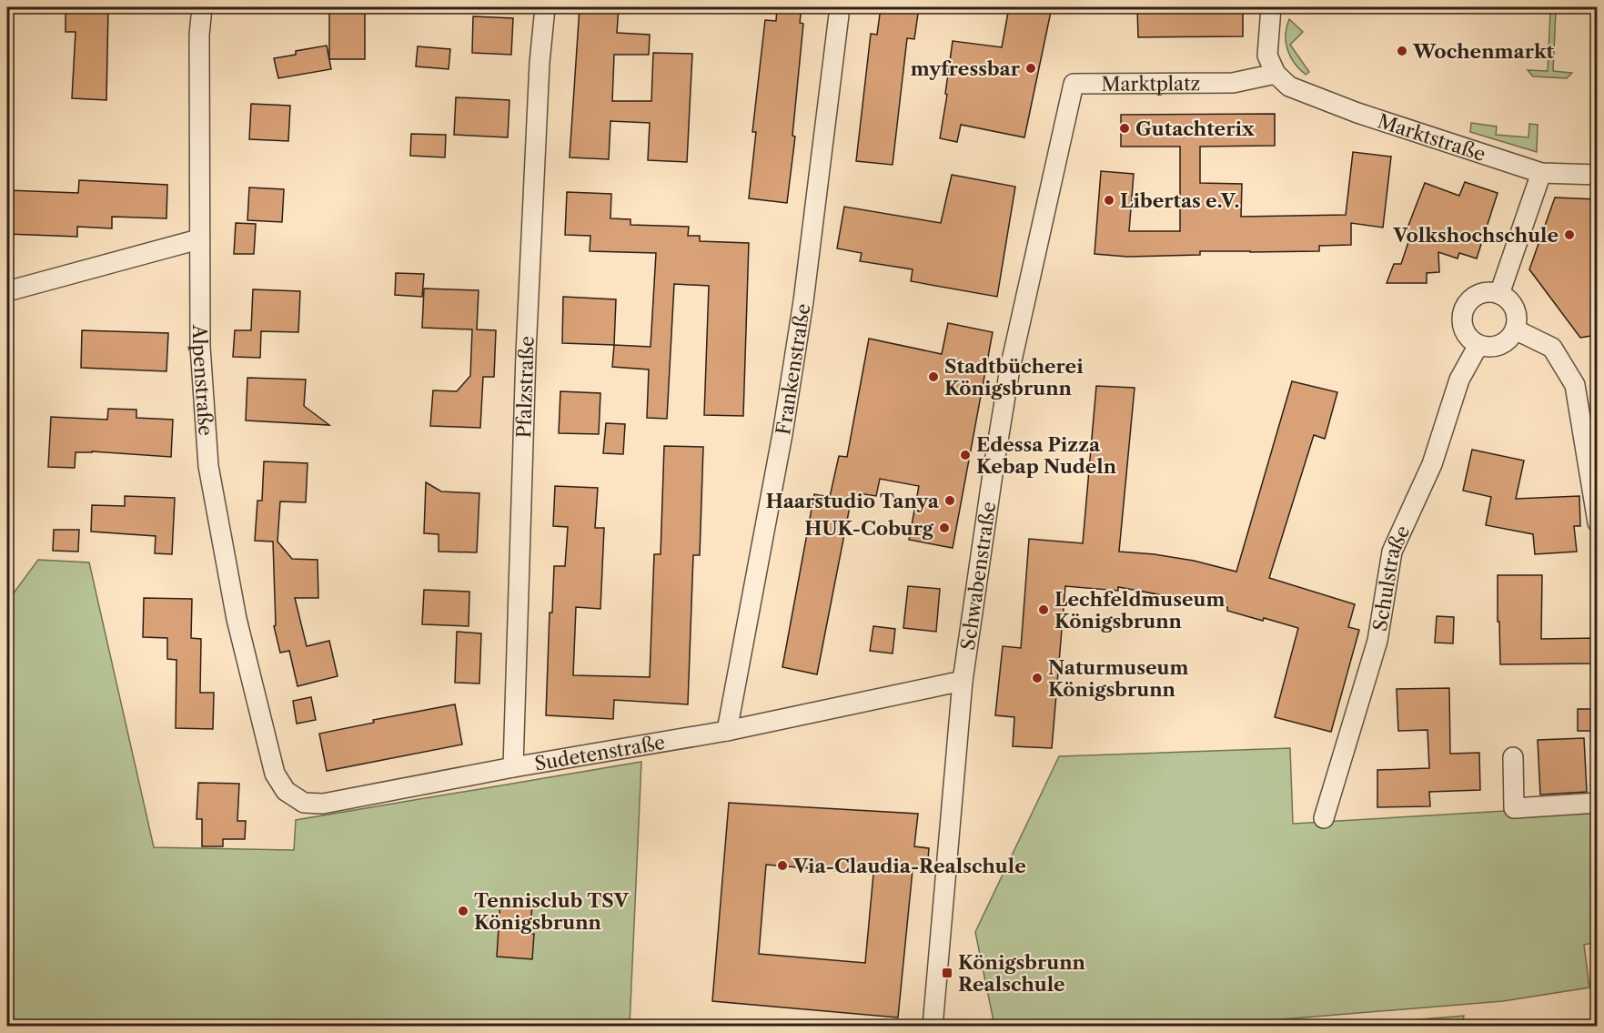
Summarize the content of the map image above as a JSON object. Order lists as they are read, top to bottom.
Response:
{
  "streets": {
    "street": [
      "Marktplatz",
      "Marktstraße",
      "Frankenstraße",
      "Alpenstraße",
      "Pfalzstraße",
      "Schwabenstraße",
      "Schulstraße",
      "Sudetenstraße"
    ]
  },
  "crossings": [
    ["Marktplatz", "Marktstraße"],
    ["Marktplatz", "Schwabenstraße"],
    ["Frankenstraße", "Sudetenstraße"],
    ["Alpenstraße", "Sudetenstraße"],
    ["Pfalzstraße", "Sudetenstraße"],
    ["Schwabenstraße", "Sudetenstraße"]
  ],
  "places": {
    "other": [
      "Wochenmarkt",
      "myfressbar",
      "Gutachterix",
      "Libertas e.V.",
      "Volkshochschule",
      "Stadtbücherei Königsbrunn",
      "Edessa Pizza Kebap Nudeln",
      "Haarstudio Tanya",
      "HUK-Coburg",
      "Lechfeldmuseum Königsbrunn",
      "Naturmuseum Königsbrunn",
      "Via-Claudia-Realschule",
      "Tennisclub TSV Königsbrunn"
    ],
    "transit": ["Königsbrunn Realschule"]
  }
}
